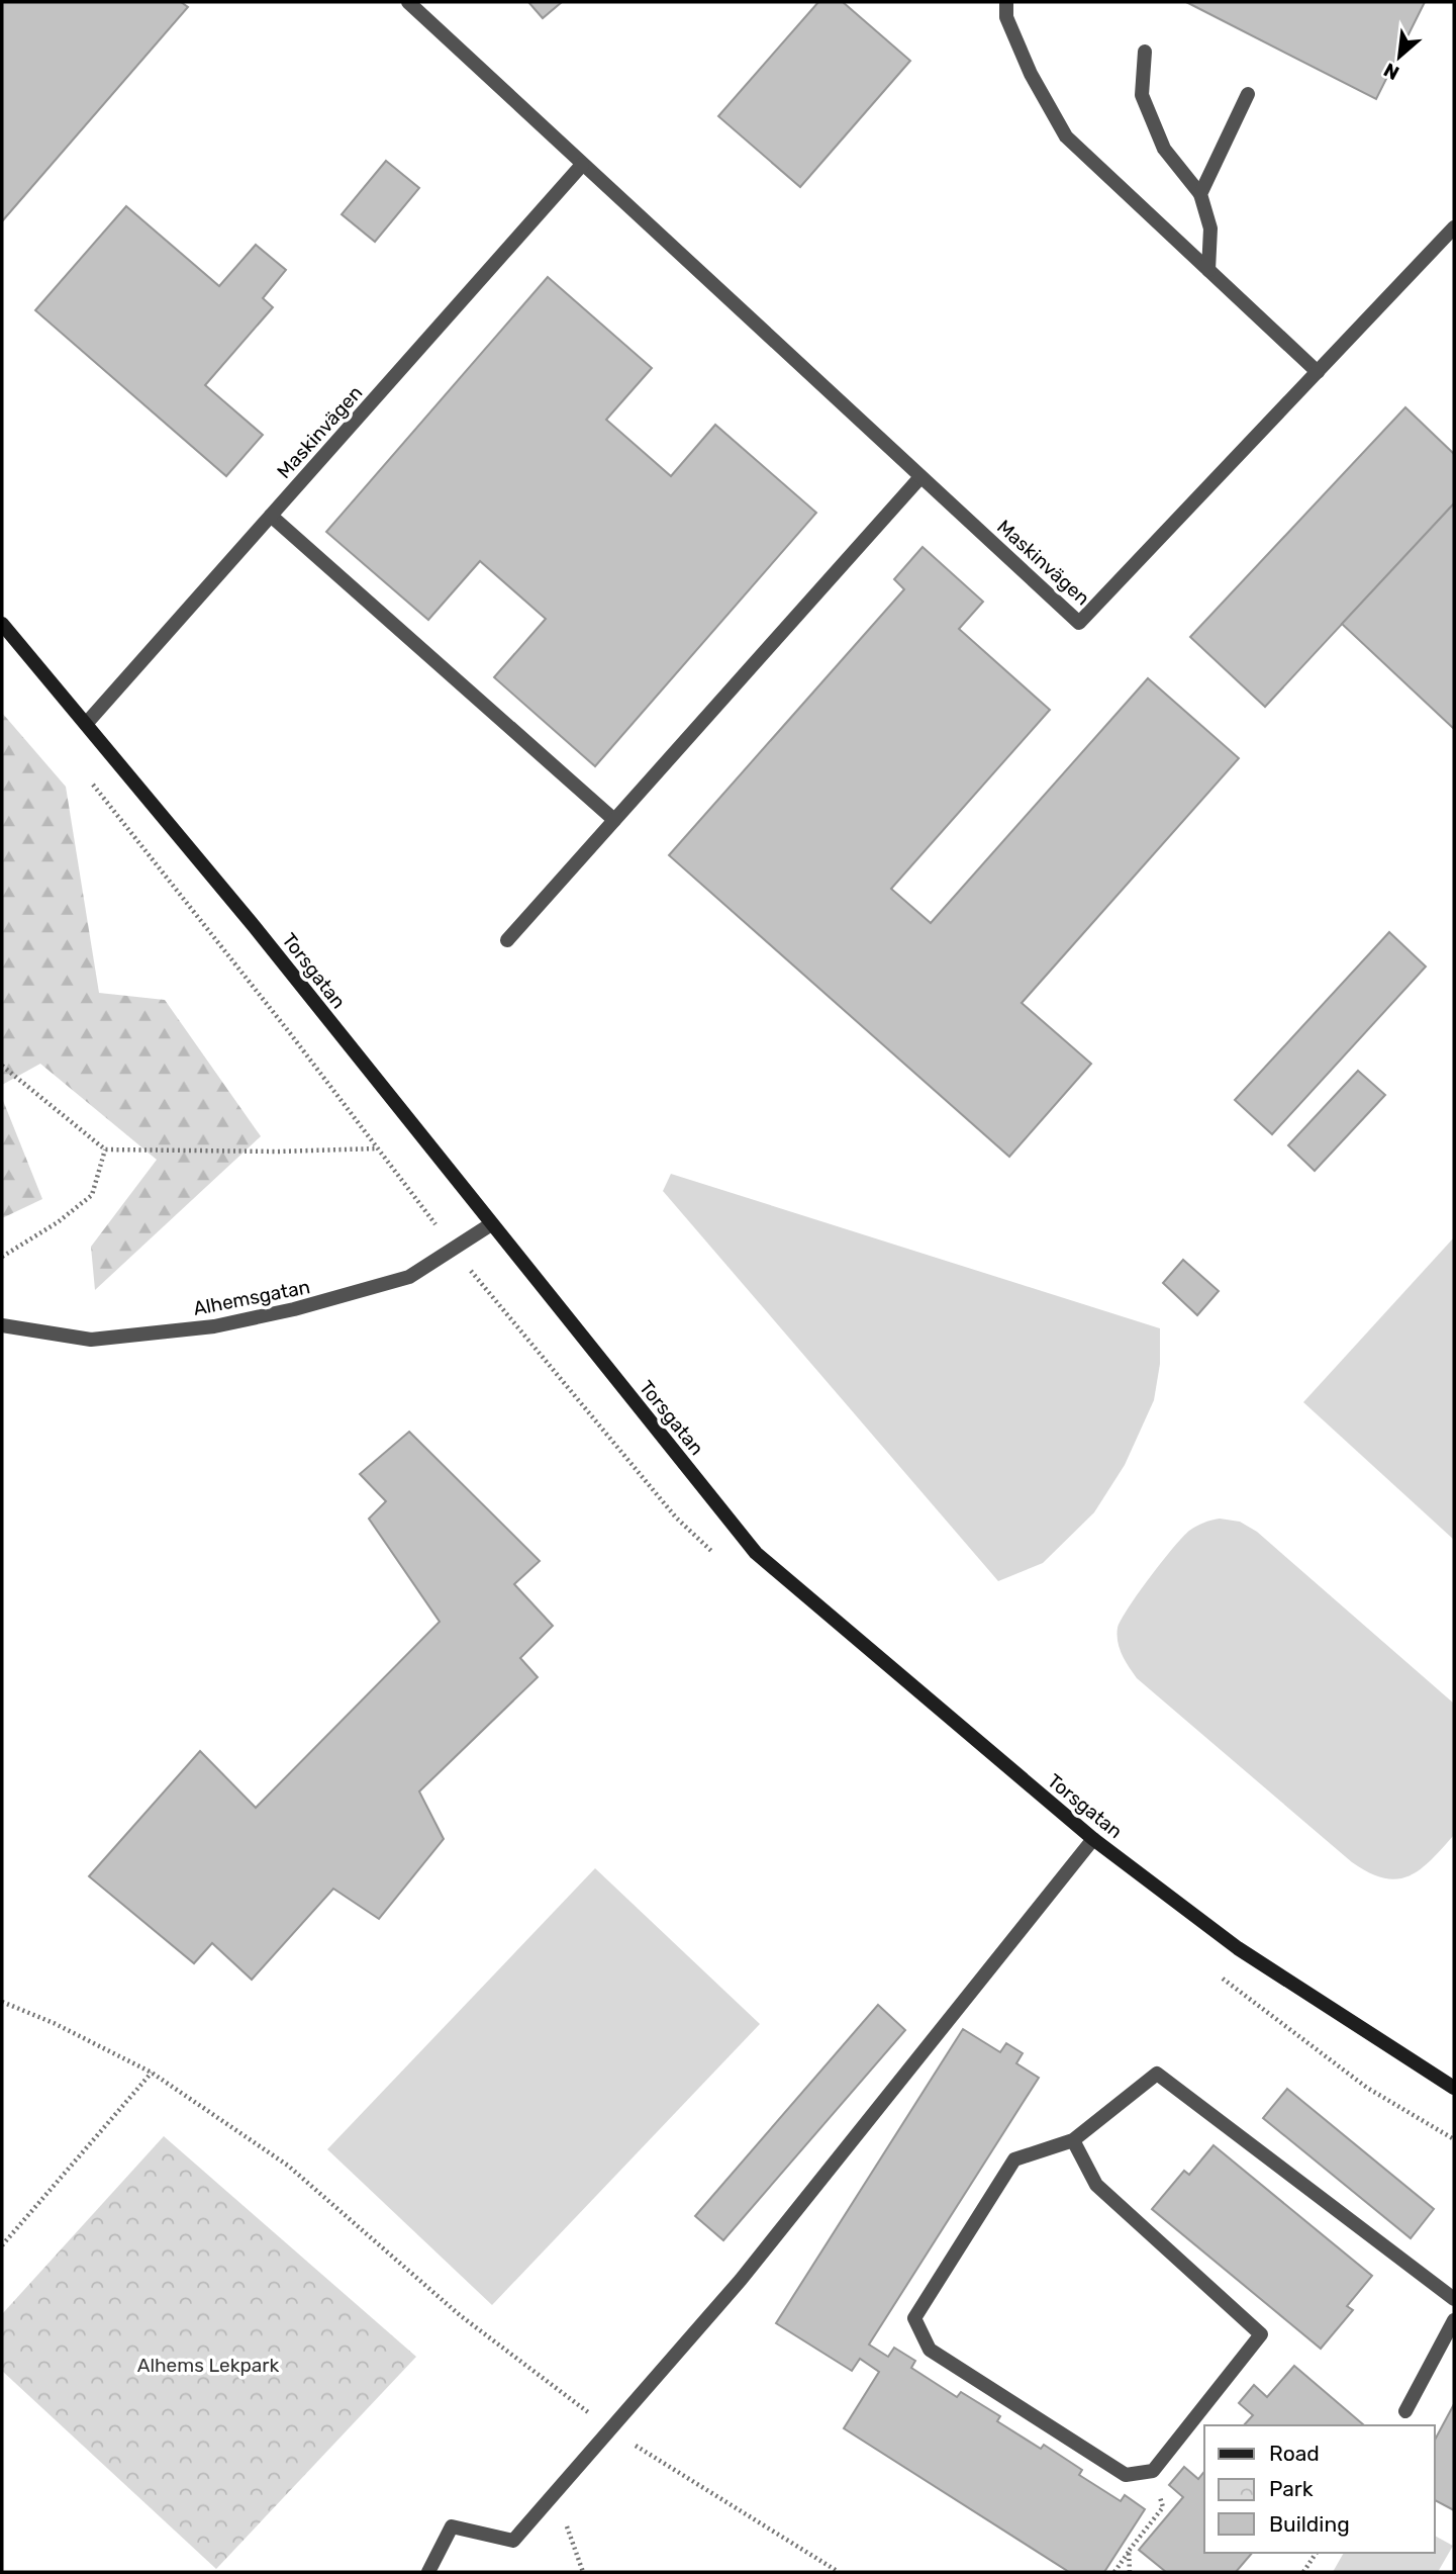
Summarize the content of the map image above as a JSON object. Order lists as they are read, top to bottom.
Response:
{
  "streets": {
    "main road": ["Torsgatan"],
    "street": ["Maskinvägen", "Alhemsgatan"]
  },
  "crossings": [
    ["Maskinvägen", "Torsgatan"],
    ["Torsgatan", "Alhemsgatan"]
  ],
  "parks": ["Alhems Lekpark"],
  "legend": ["Road", "Park", "Building"],
  "north": "bottom left"
}
